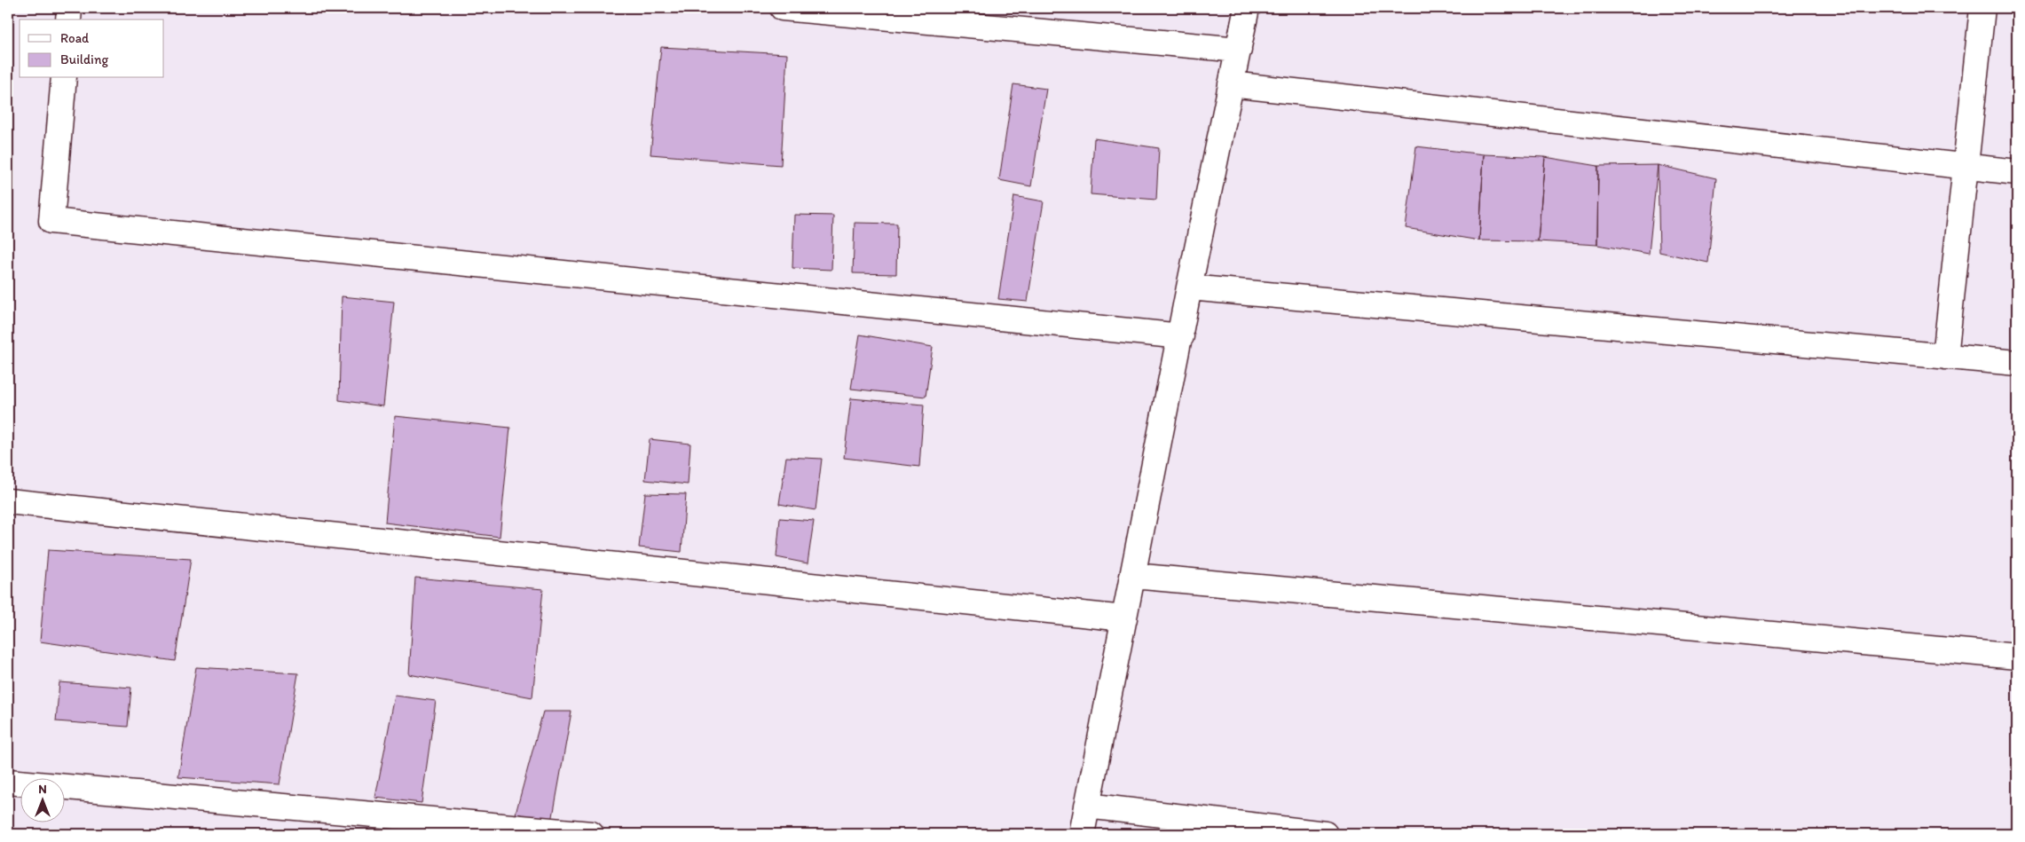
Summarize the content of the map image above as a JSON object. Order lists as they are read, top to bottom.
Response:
{
  "legend": ["Road", "Building"],
  "north": "top"
}
